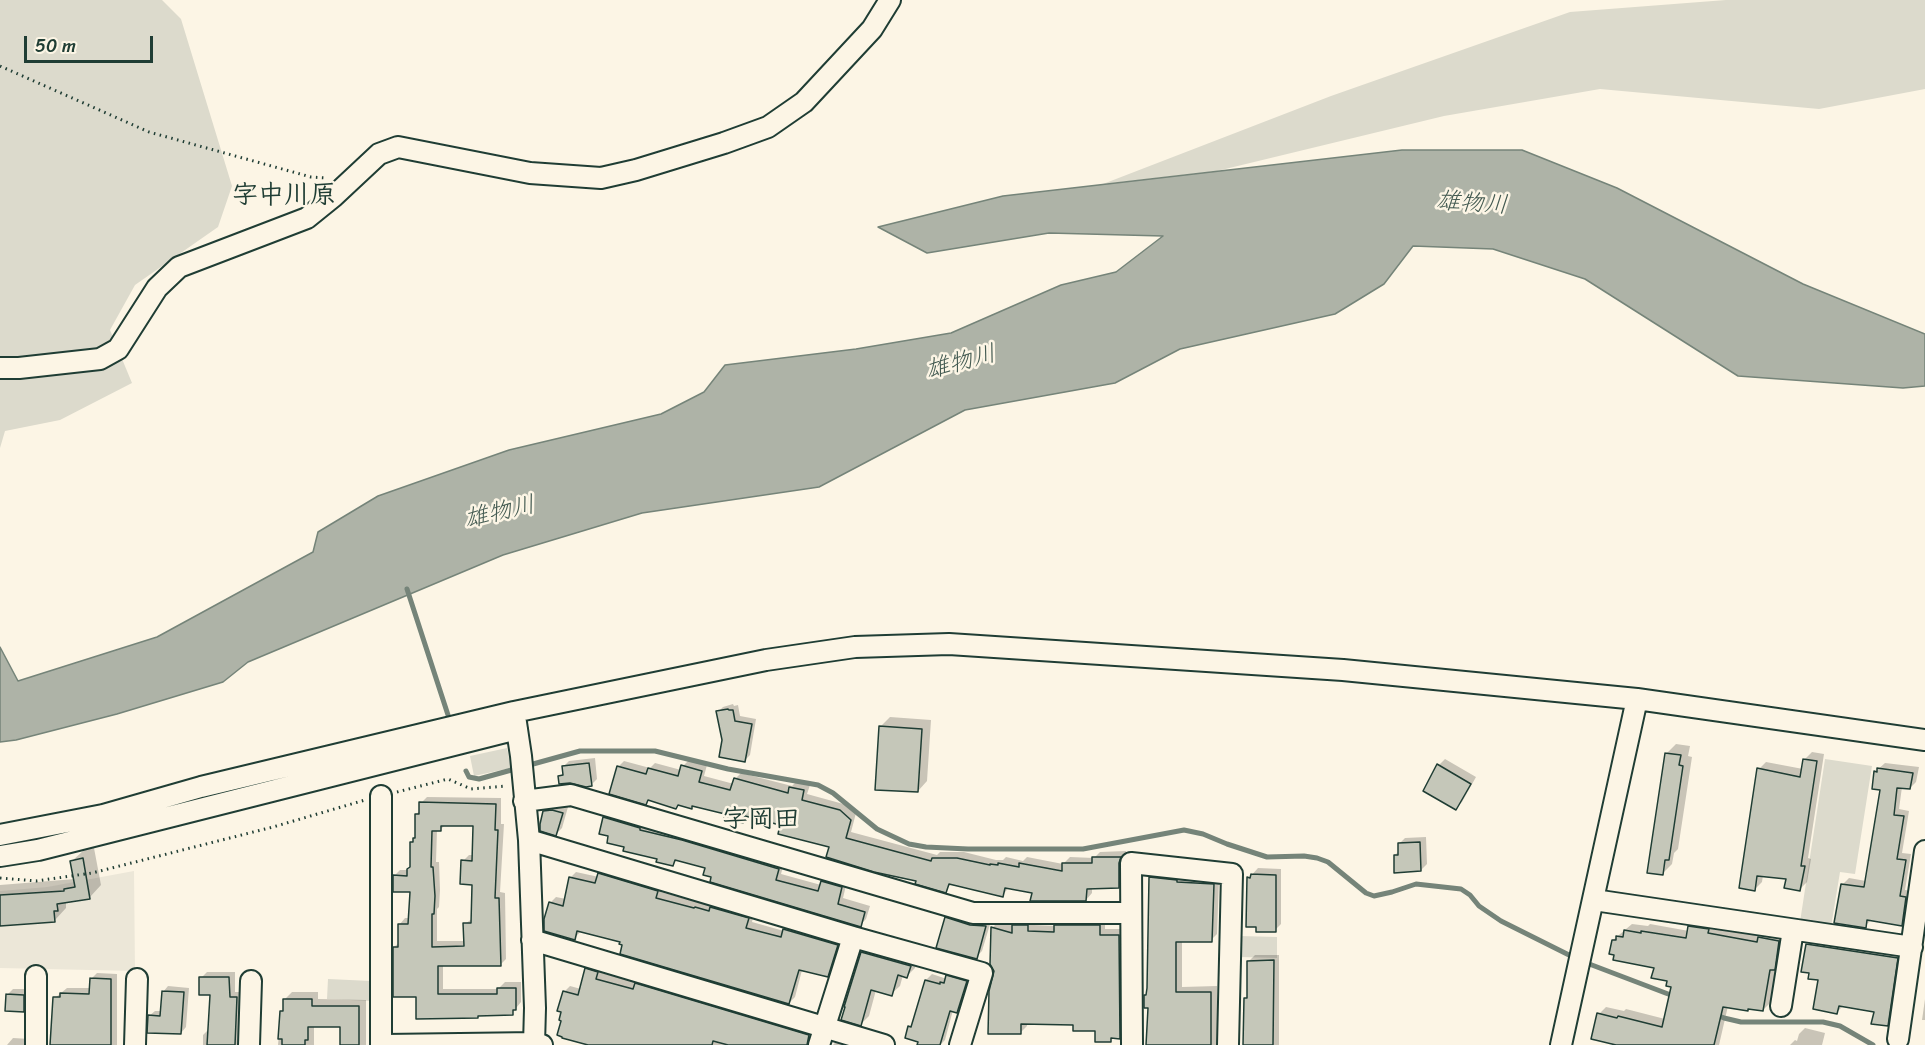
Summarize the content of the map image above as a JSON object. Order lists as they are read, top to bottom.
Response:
{
  "districts": ["字中川原", "字岡田"],
  "water": ["雄物川"],
  "scale_bar": "50 m"
}
